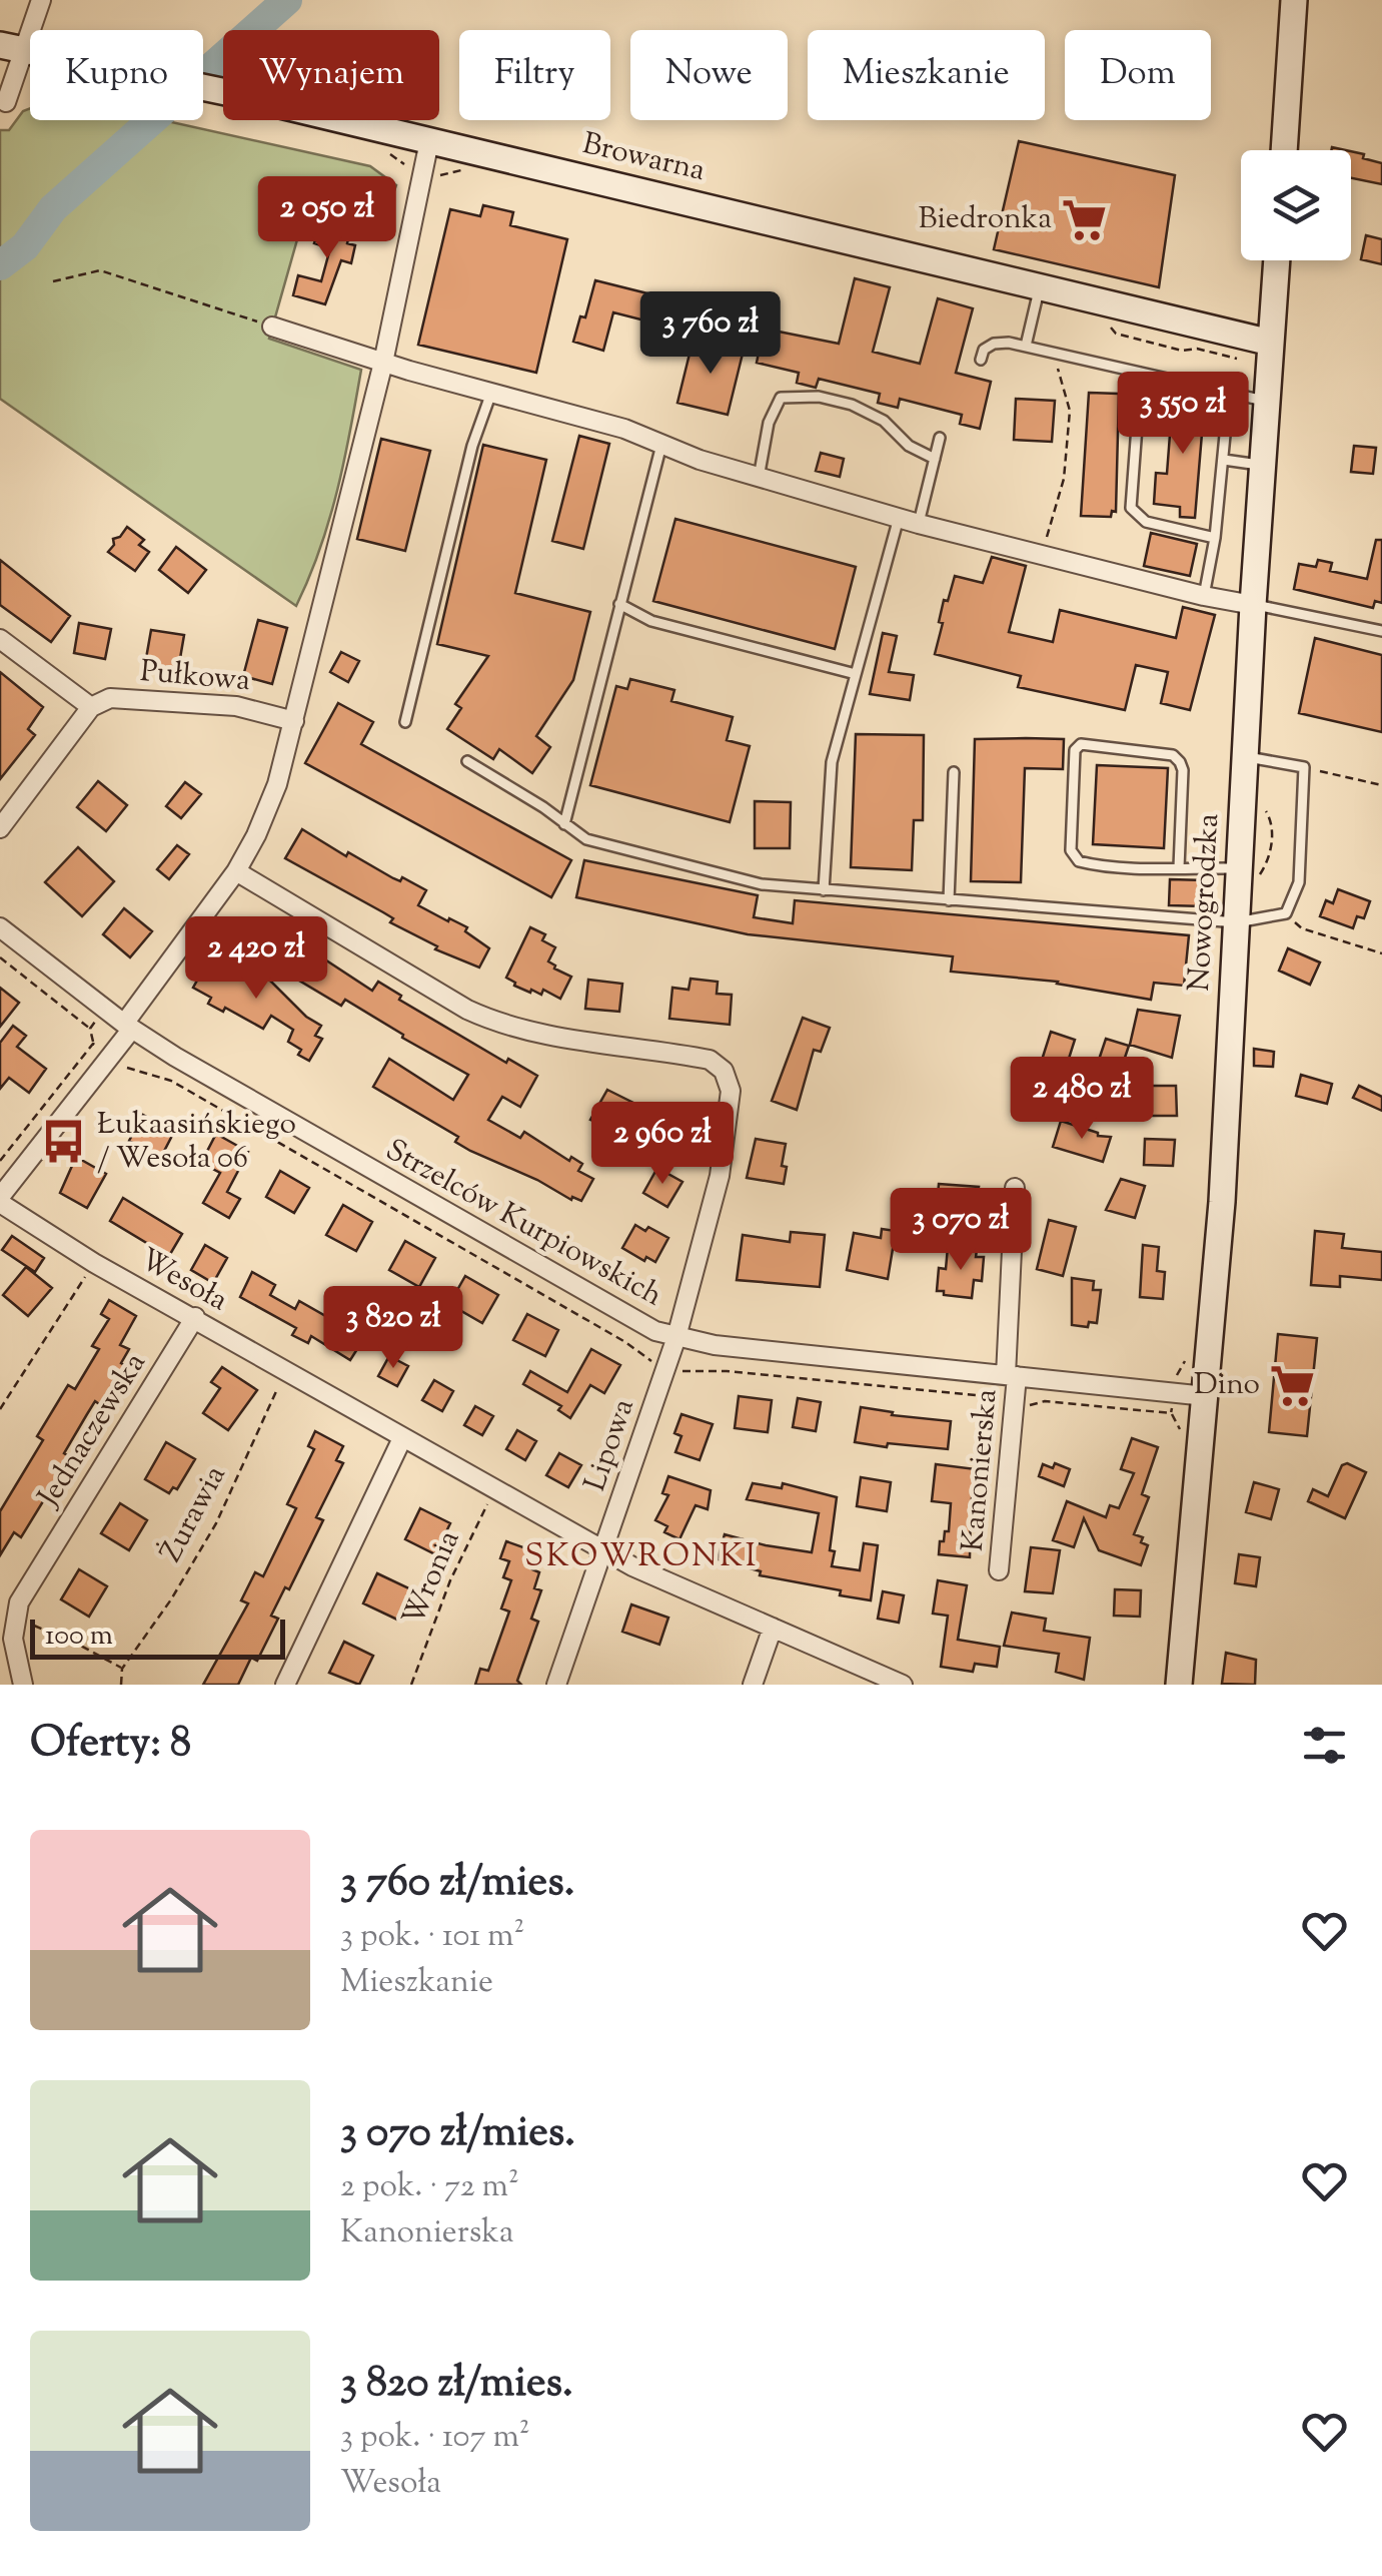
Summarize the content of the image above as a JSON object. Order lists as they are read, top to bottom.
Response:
{
  "streets": {
    "main road": ["Browarna", "Nowogrodzka"],
    "street": [
      "Pułkowa",
      "Strzelców Kurpiowskich",
      "Wesoła",
      "Jednaczewska",
      "Lipowa",
      "Kanonierska"
    ],
    "path": ["Żurawia", "Wronia"]
  },
  "crossings": [
    ["Browarna", "Nowogrodzka"],
    ["Nowogrodzka", "Strzelców Kurpiowskich"],
    ["Strzelców Kurpiowskich", "Lipowa"],
    ["Strzelców Kurpiowskich", "Kanonierska"],
    ["Wesoła", "Jednaczewska"],
    ["Wesoła", "Lipowa"],
    ["Wesoła", "Żurawia"],
    ["Wesoła", "Wronia"]
  ],
  "districts": ["SKOWRONKI"],
  "places": {
    "supermarket": ["Biedronka", "Dino"],
    "bus stop": ["Łukaasińskiego / Wesoła 06"]
  },
  "scale_bar": "100 m",
  "page": {
    "chip": [
      "Kupno",
      "Wynajem",
      "Filtry",
      "Nowe",
      "Mieszkanie",
      "Dom"
    ],
    "price": [
      "2 050 zł",
      "3 760 zł",
      "3 550 zł",
      "2 420 zł",
      "2 480 zł",
      "2 960 zł",
      "3 070 zł",
      "3 820 zł"
    ],
    "scale": "100 m",
    "heading": "Oferty: 8",
    "list": [
      {
        "name": "3 760 zł/mies.",
        "note": "3 pok. · 101 m² · Mieszkanie"
      },
      {
        "name": "3 070 zł/mies.",
        "note": "2 pok. · 72 m² · Kanonierska"
      },
      {
        "name": "3 820 zł/mies.",
        "note": "3 pok. · 107 m² · Wesoła"
      }
    ]
  }
}
